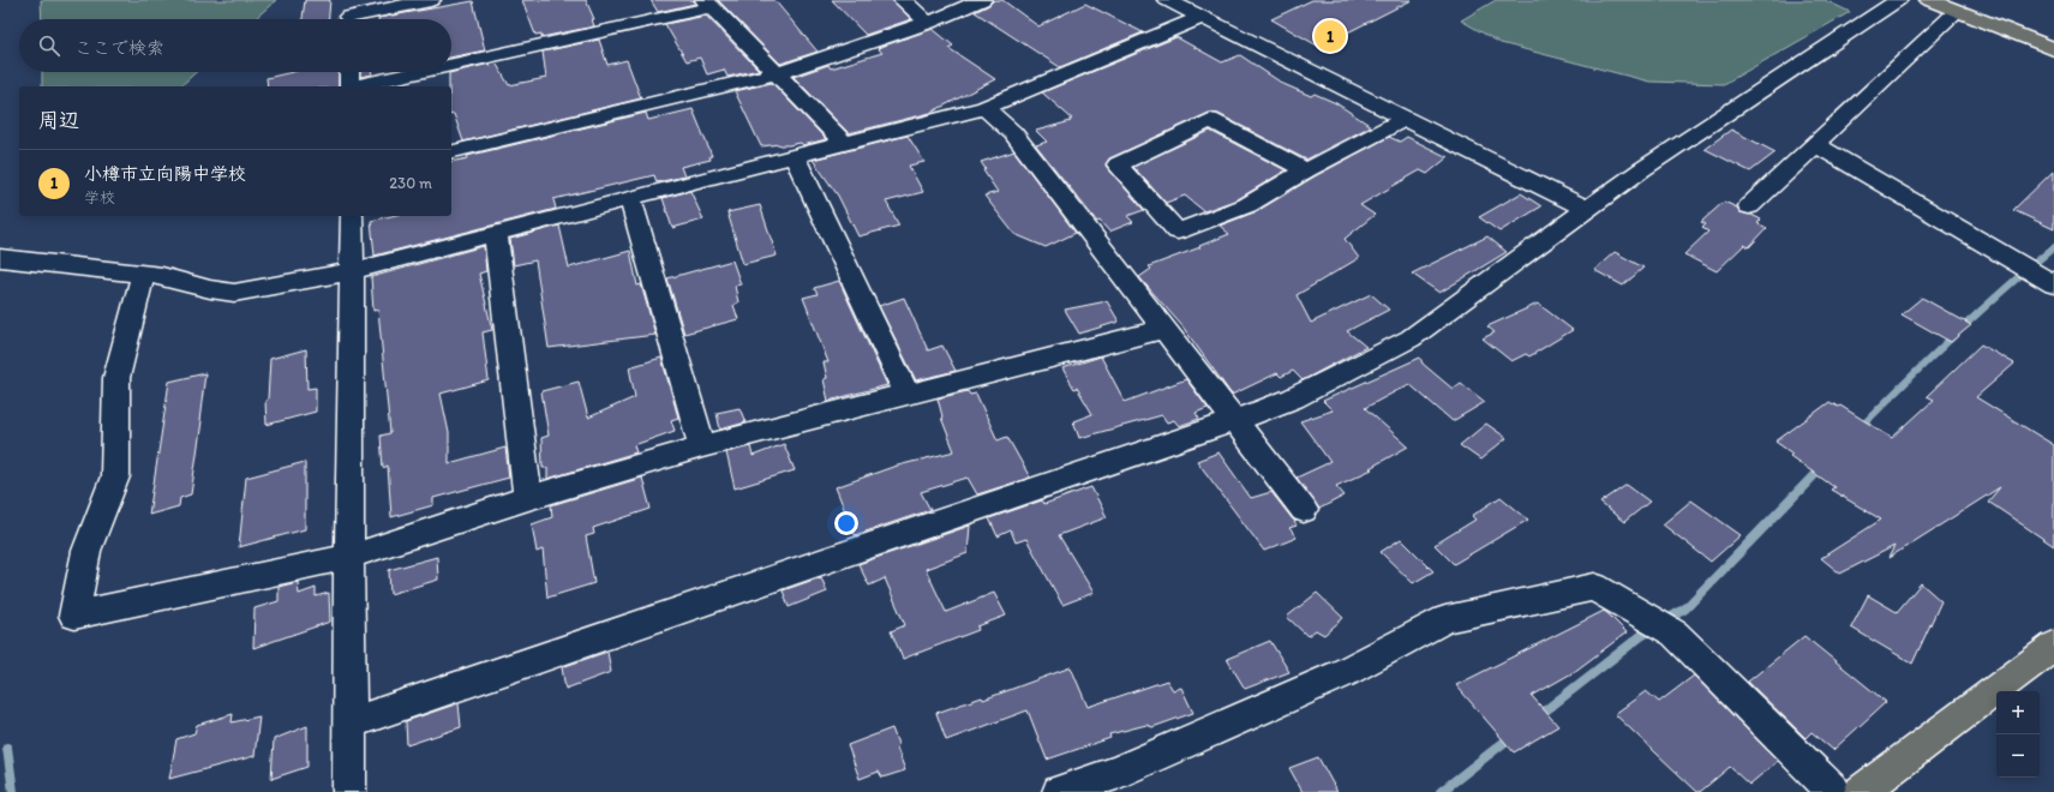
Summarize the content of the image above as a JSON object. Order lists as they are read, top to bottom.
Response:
{
  "page": {
    "pins": "1",
    "search": "ここで検索",
    "heading": "周辺",
    "list": [
      {
        "mark": "1",
        "name": "小樽市立向陽中学校",
        "note": "学校",
        "value": "230 m"
      }
    ],
    "map_buttons": ["+", "−"]
  }
}
